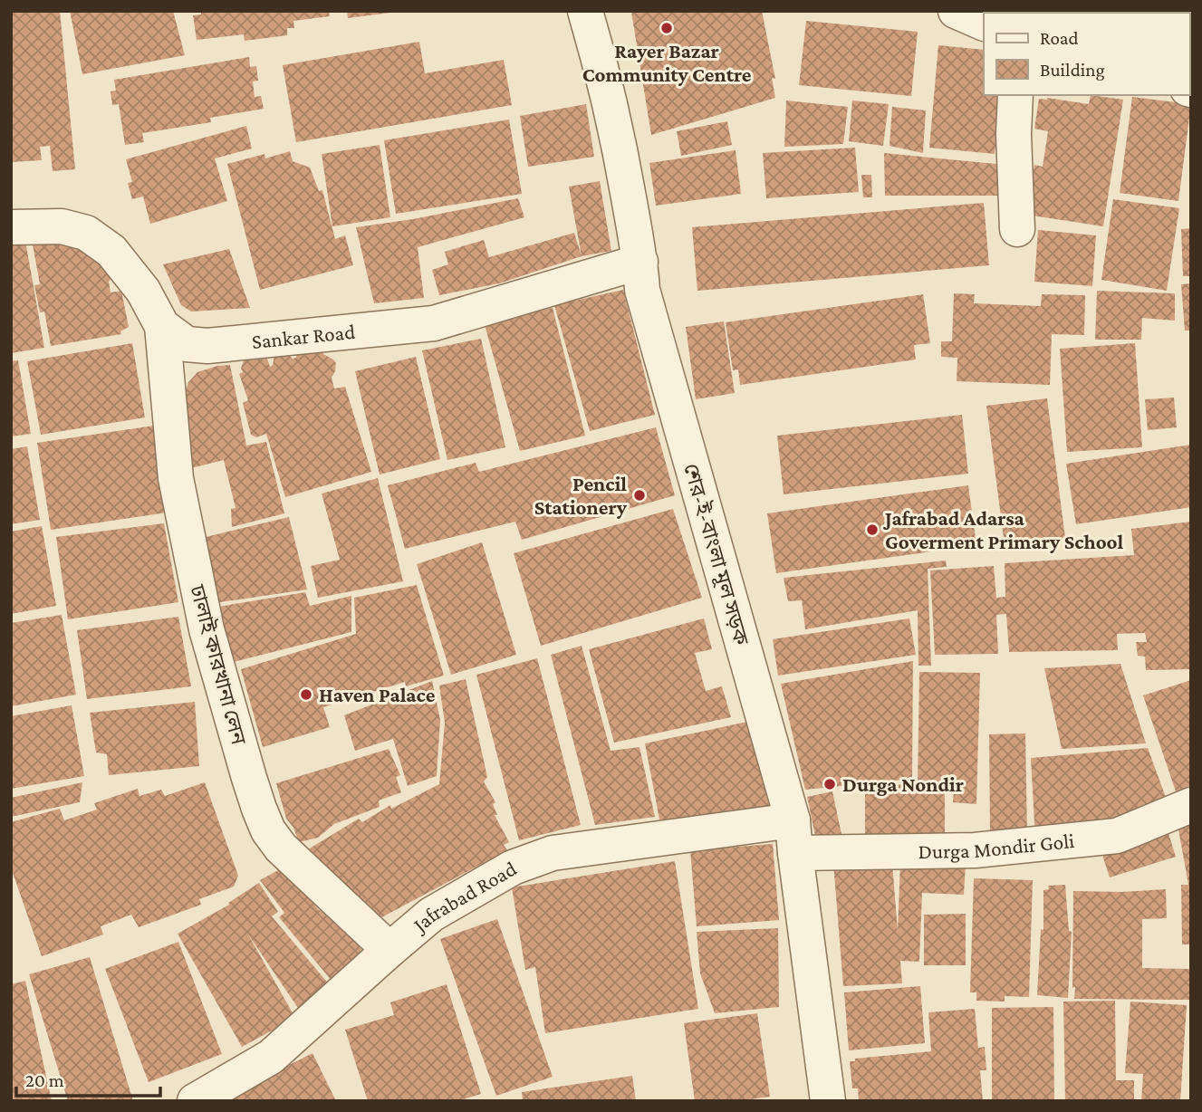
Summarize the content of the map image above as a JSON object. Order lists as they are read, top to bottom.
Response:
{
  "streets": {
    "street": [
      "Sankar Road",
      "শের-ই-বাংলা মূল সড়ক",
      "ঢালাই কারখানা লেন",
      "Durga Mondir Goli",
      "Jafrabad Road"
    ]
  },
  "crossings": [
    ["Sankar Road", "শের-ই-বাংলা মূল সড়ক"],
    ["Sankar Road", "ঢালাই কারখানা লেন"],
    ["শের-ই-বাংলা মূল সড়ক", "Durga Mondir Goli"],
    ["শের-ই-বাংলা মূল সড়ক", "Jafrabad Road"],
    ["ঢালাই কারখানা লেন", "Jafrabad Road"],
    ["Durga Mondir Goli", "Jafrabad Road"]
  ],
  "places": [
    "Rayer Bazar Community Centre",
    "Pencil Stationery",
    "Jafrabad Adarsa Goverment Primary School",
    "Haven Palace",
    "Durga Nondir"
  ],
  "legend": ["Road", "Building"],
  "scale_bar": "20 m"
}
